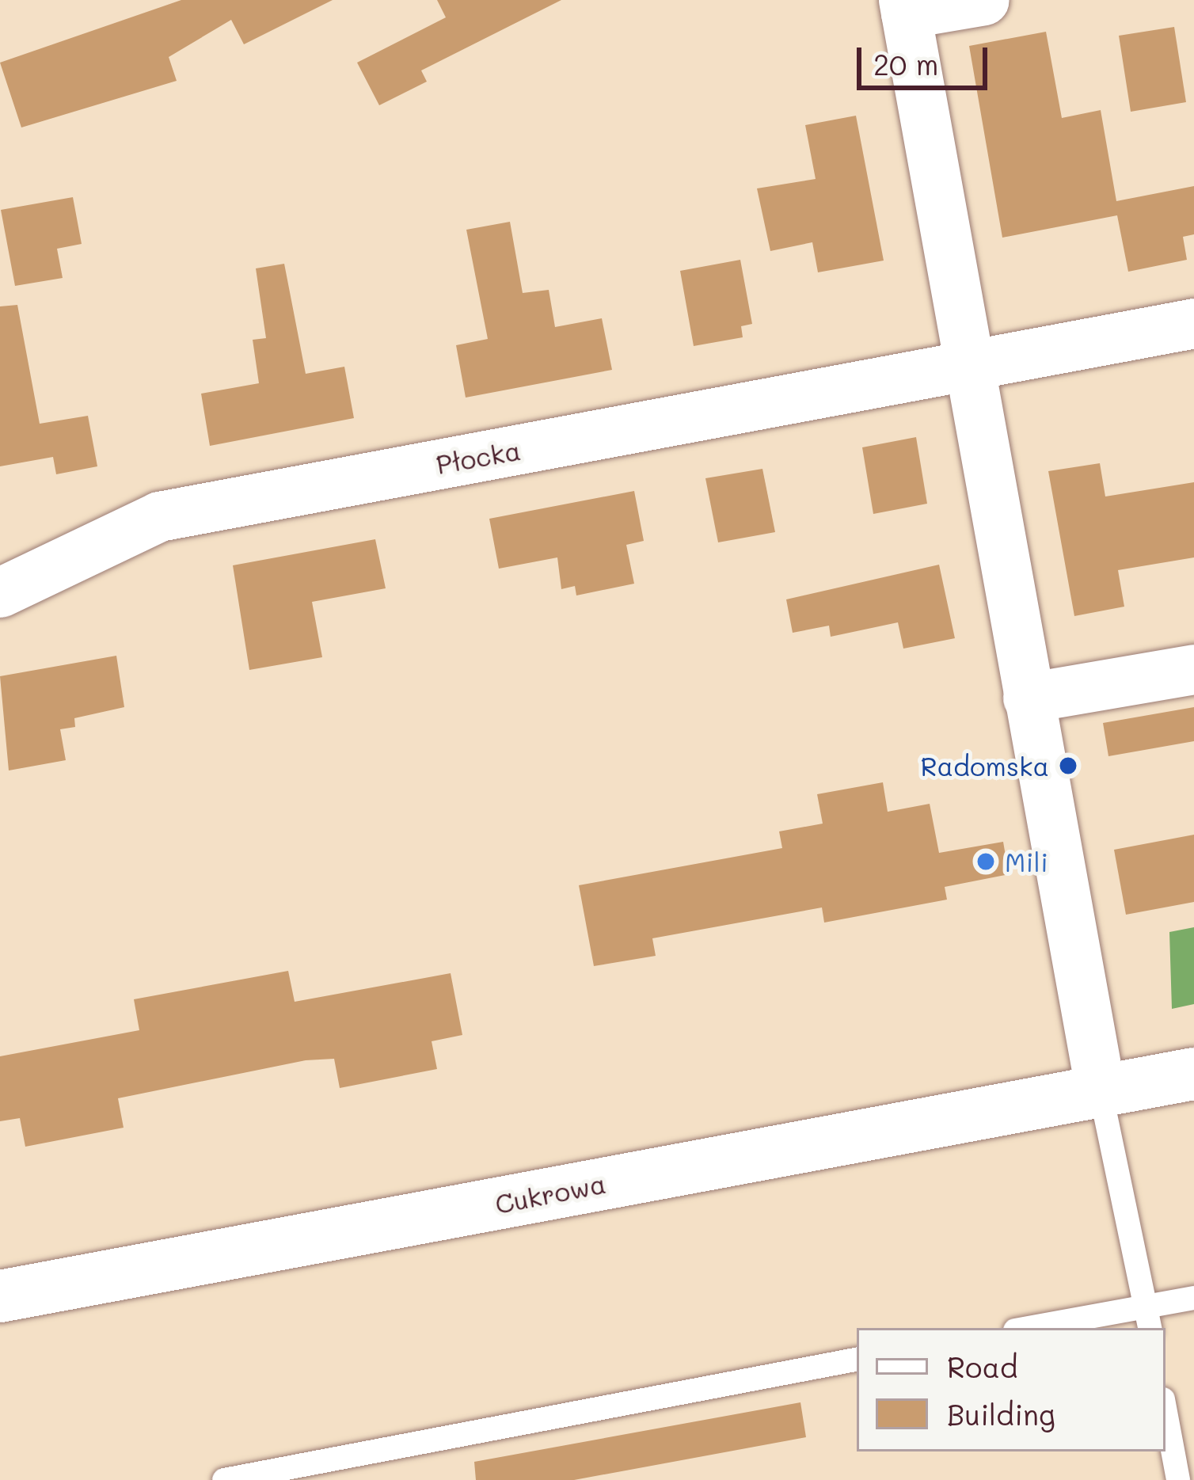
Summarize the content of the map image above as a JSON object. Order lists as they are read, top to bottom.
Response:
{
  "streets": {
    "street": ["Płocka", "Cukrowa"]
  },
  "places": ["Radomska", "Mili"],
  "legend": ["Road", "Building"],
  "scale_bar": "20 m"
}
